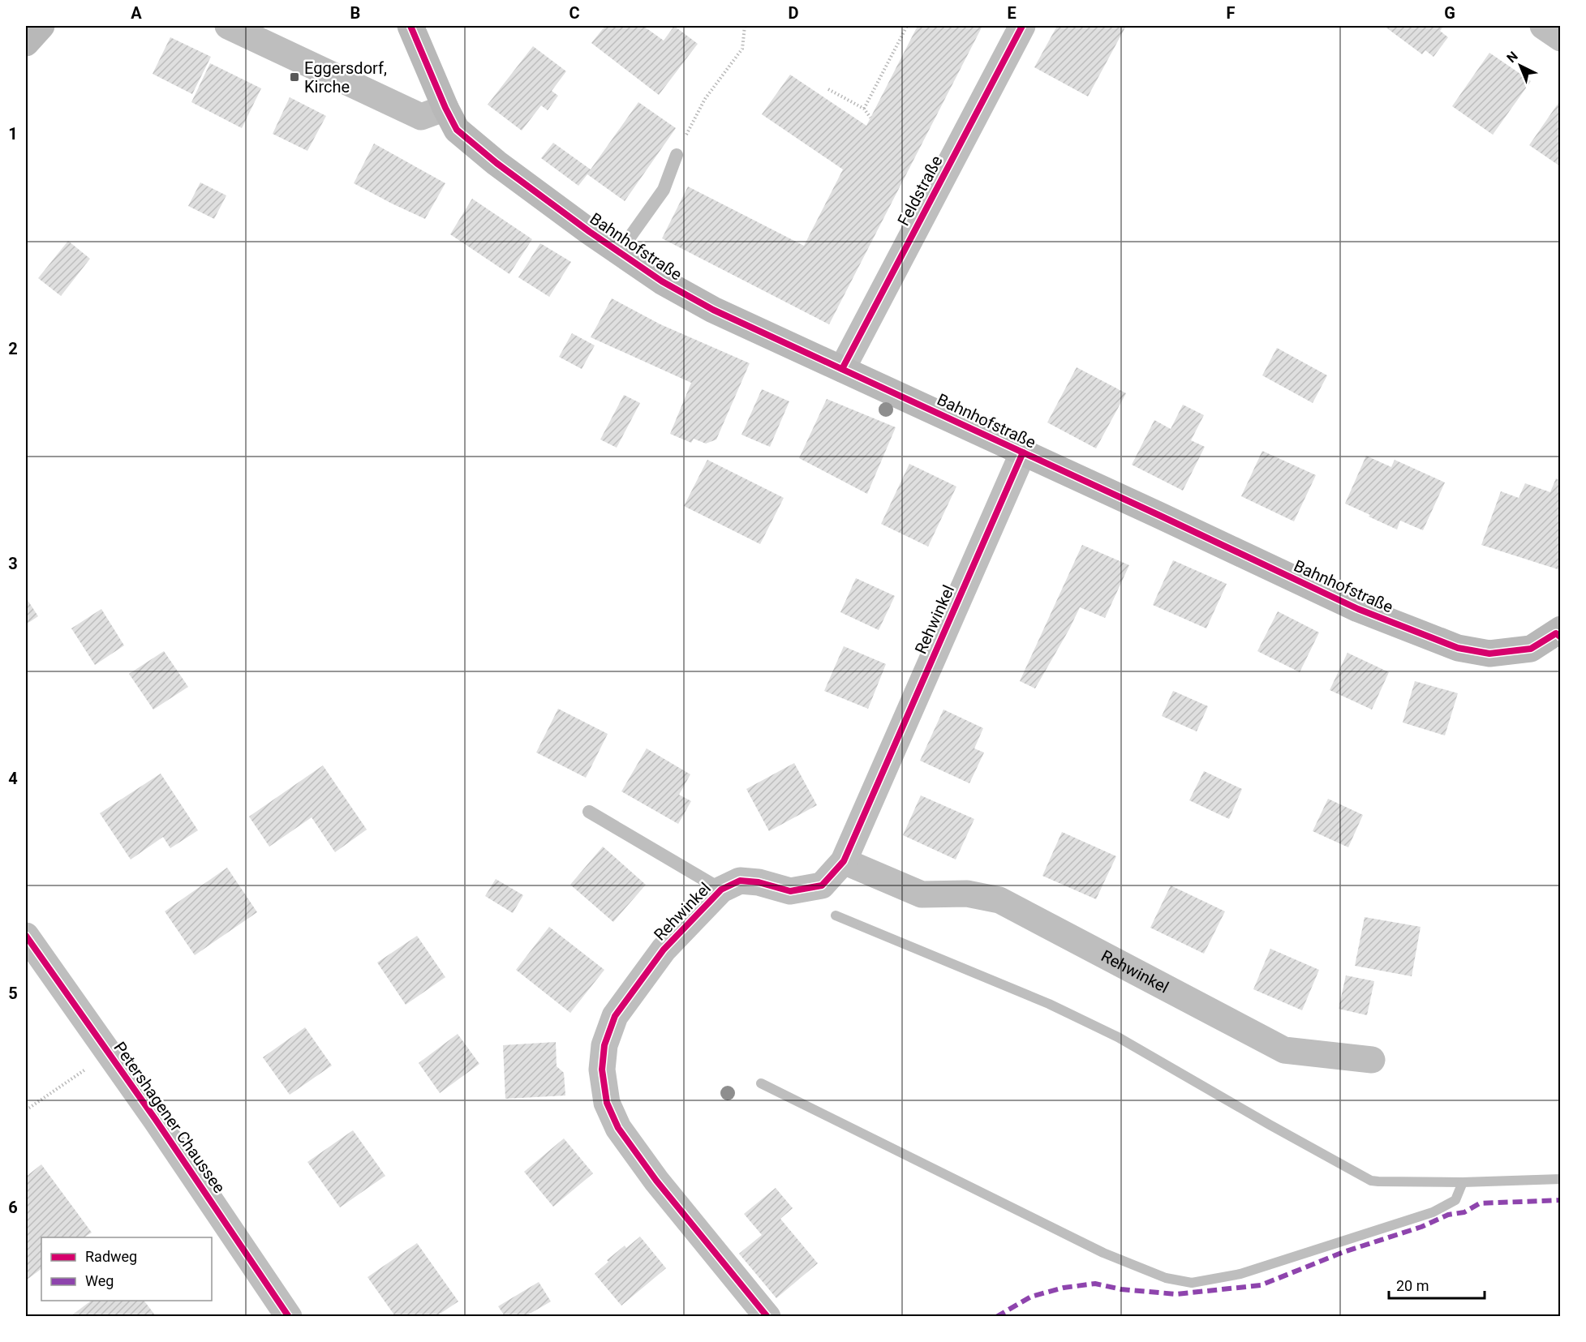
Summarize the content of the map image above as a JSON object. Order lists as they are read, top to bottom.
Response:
{
  "streets": {
    "main road": ["Bahnhofstraße"],
    "street": ["Feldstraße", "Rehwinkel", "Petershagener Chaussee"]
  },
  "crossings": [
    ["Feldstraße", "Bahnhofstraße"],
    ["Bahnhofstraße", "Rehwinkel"]
  ],
  "places": {
    "transit": ["Eggersdorf, Kirche"]
  },
  "legend": ["Radweg", "Weg"],
  "scale_bar": "20 m",
  "north": "top left",
  "grid": {
    "columns": [
      "A",
      "B",
      "C",
      "D",
      "E",
      "F",
      "G"
    ],
    "rows": [
      "1",
      "2",
      "3",
      "4",
      "5",
      "6"
    ]
  }
}
